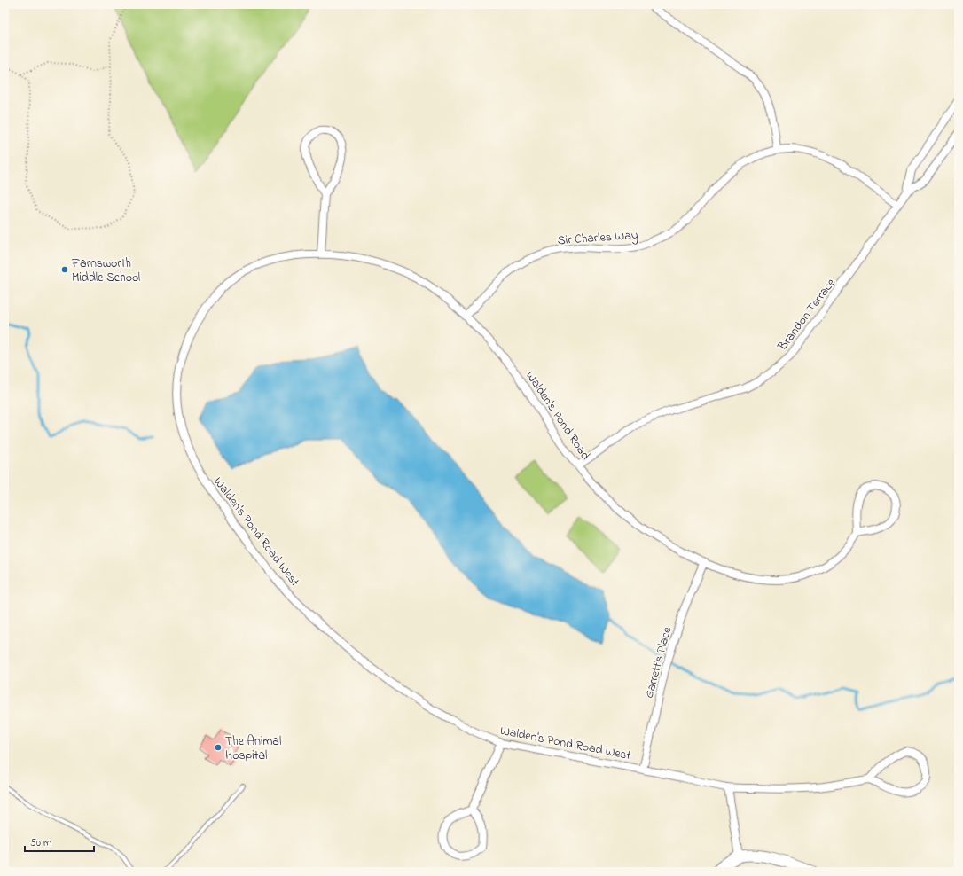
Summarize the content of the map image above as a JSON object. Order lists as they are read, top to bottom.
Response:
{
  "streets": {
    "street": [
      "Sir Charles Way",
      "Brandon Terrace",
      "Walden's Pond Road",
      "Walden's Pond Road West",
      "Garrett's Place"
    ]
  },
  "crossings": [
    ["Sir Charles Way", "Brandon Terrace"],
    ["Sir Charles Way", "Walden's Pond Road"],
    ["Brandon Terrace", "Walden's Pond Road"],
    ["Walden's Pond Road", "Walden's Pond Road West"],
    ["Walden's Pond Road", "Garrett's Place"],
    ["Walden's Pond Road West", "Garrett's Place"]
  ],
  "places": ["Farnsworth Middle School", "The Animal Hospital"],
  "scale_bar": "50 m"
}
